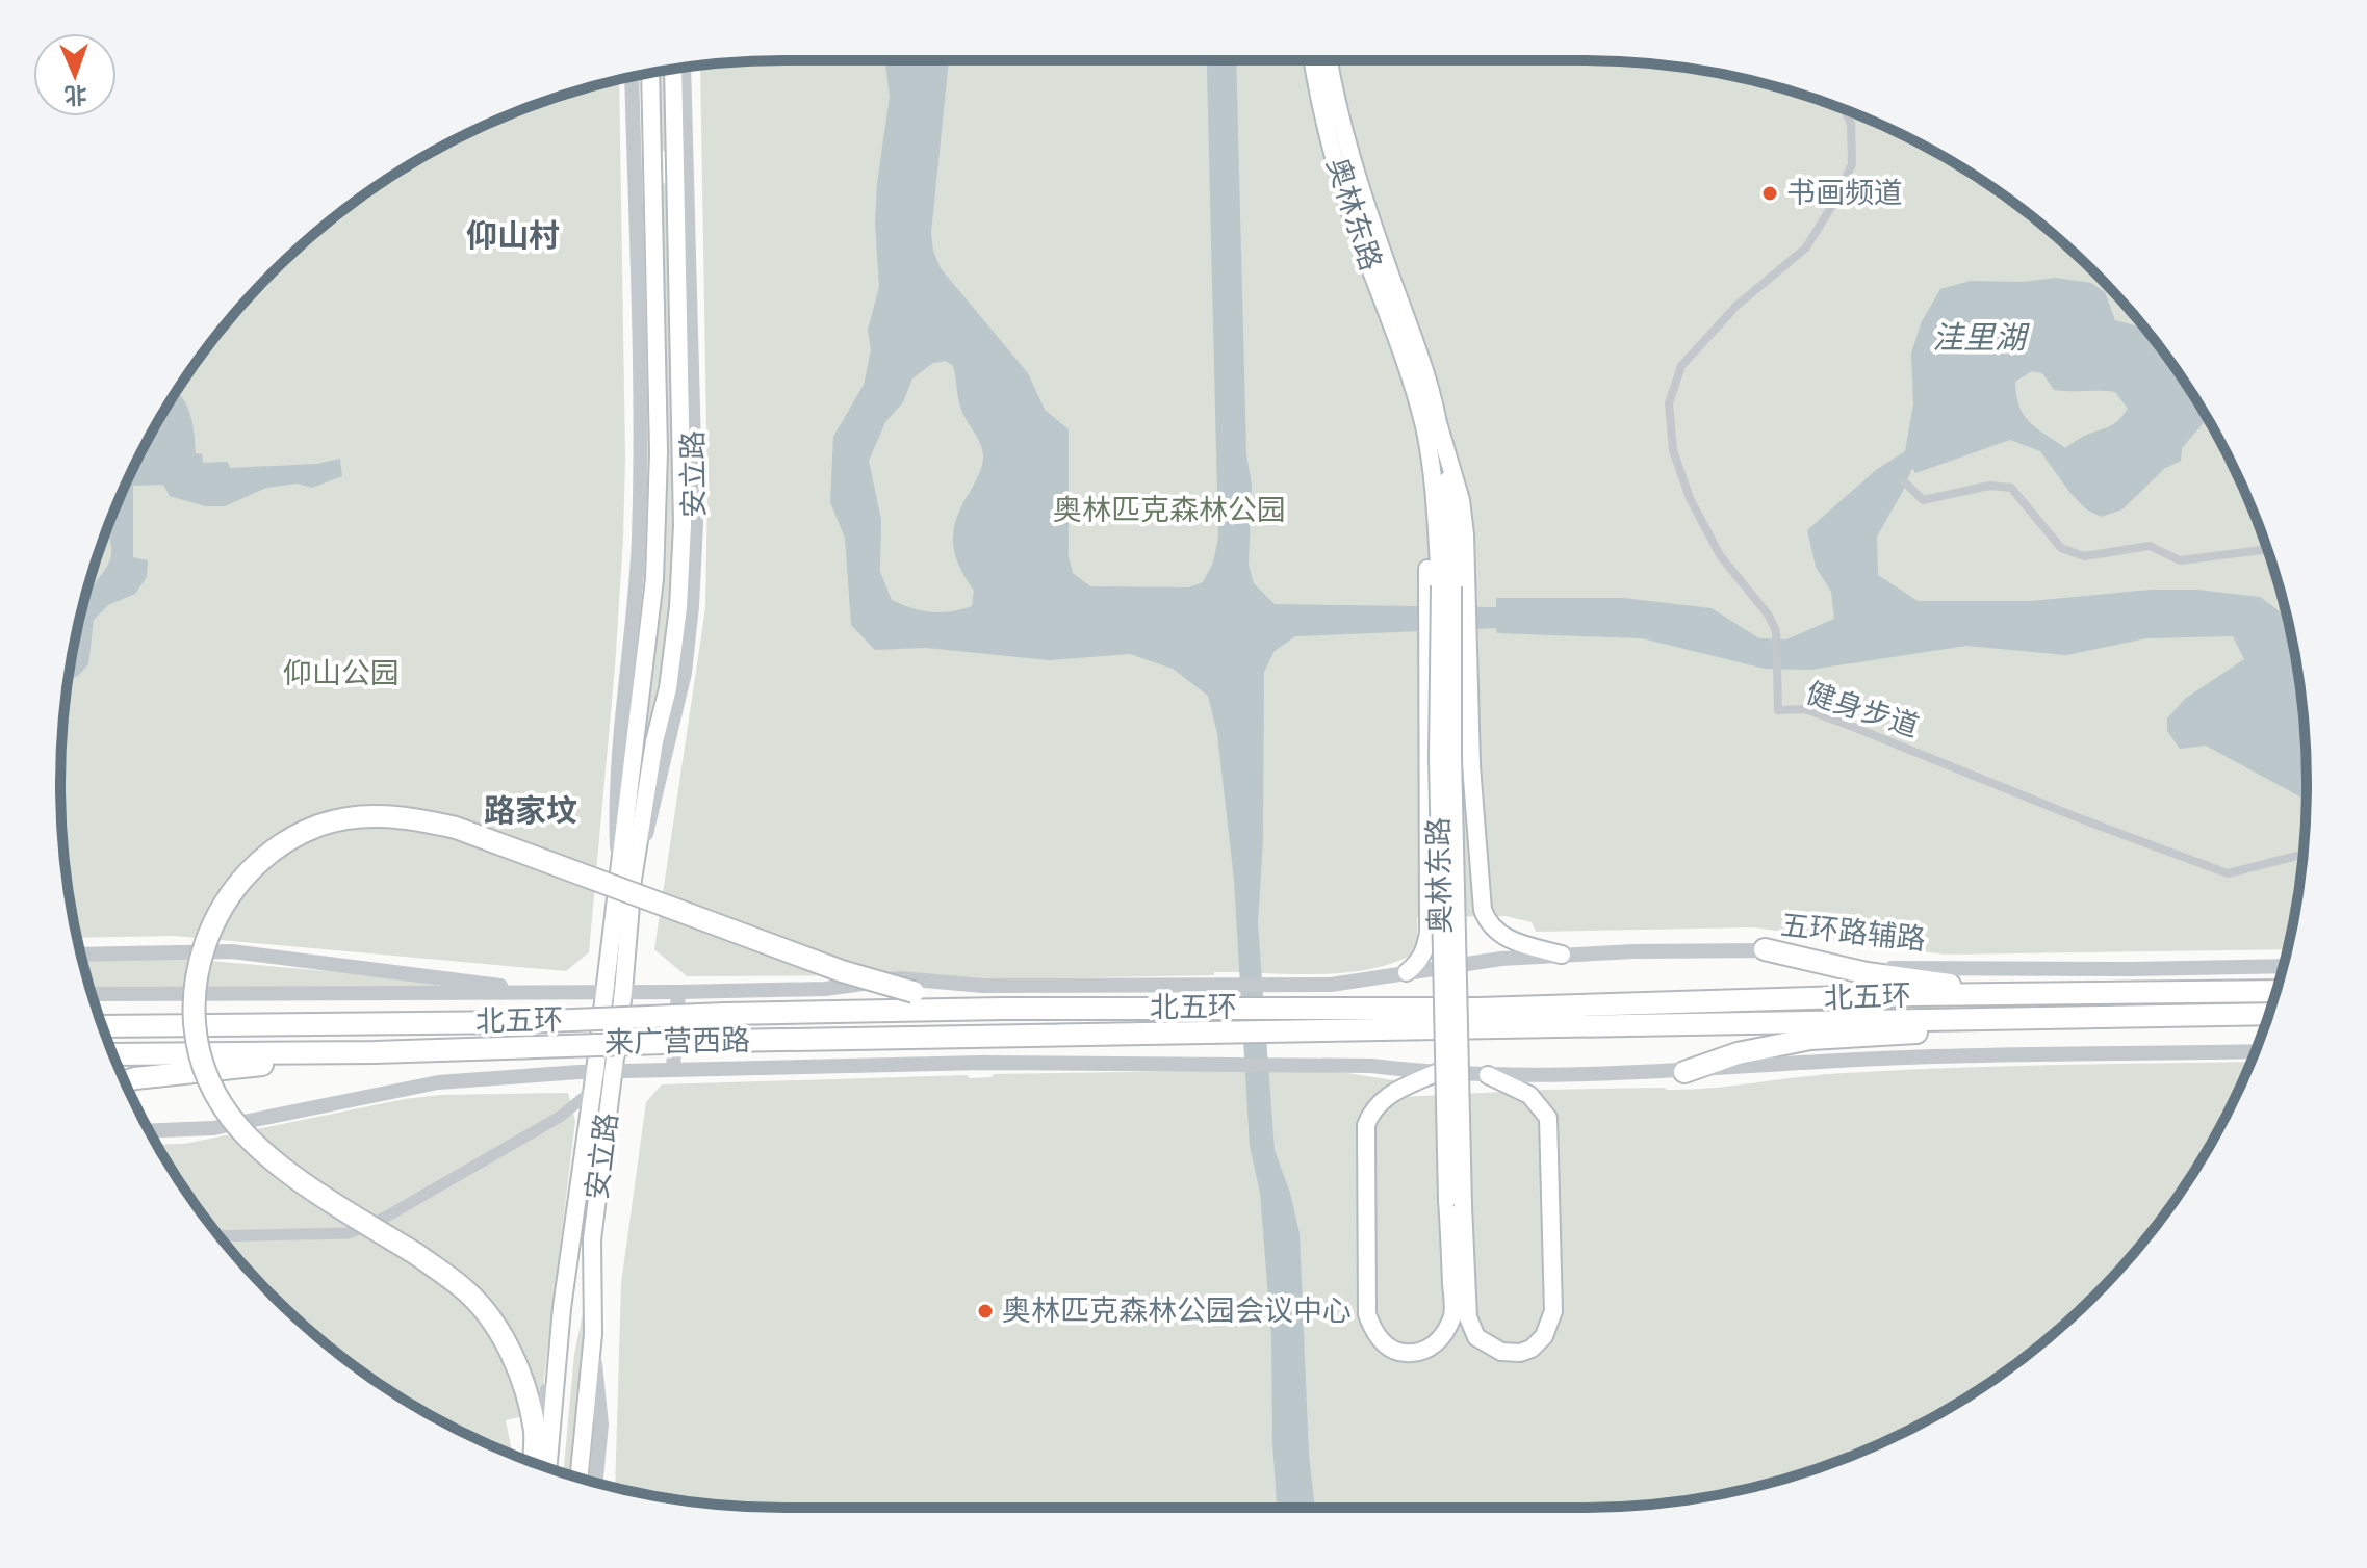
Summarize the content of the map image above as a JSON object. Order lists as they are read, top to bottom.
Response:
{
  "streets": {
    "highway": ["北五环"],
    "main road": ["奥林东路", "安立路"],
    "street": ["健身步道", "五环路辅路", "来广营西路"]
  },
  "crossings": [
    ["奥林东路", "来广营西路"],
    ["安立路", "五环路辅路"],
    ["安立路", "来广营西路"]
  ],
  "districts": ["仰山村", "路家坟"],
  "water": ["洼里湖"],
  "parks": ["奥林匹克森林公园", "仰山公园"],
  "places": ["书画频道", "奥林匹克森林公园会议中心"],
  "north": "bottom"
}
